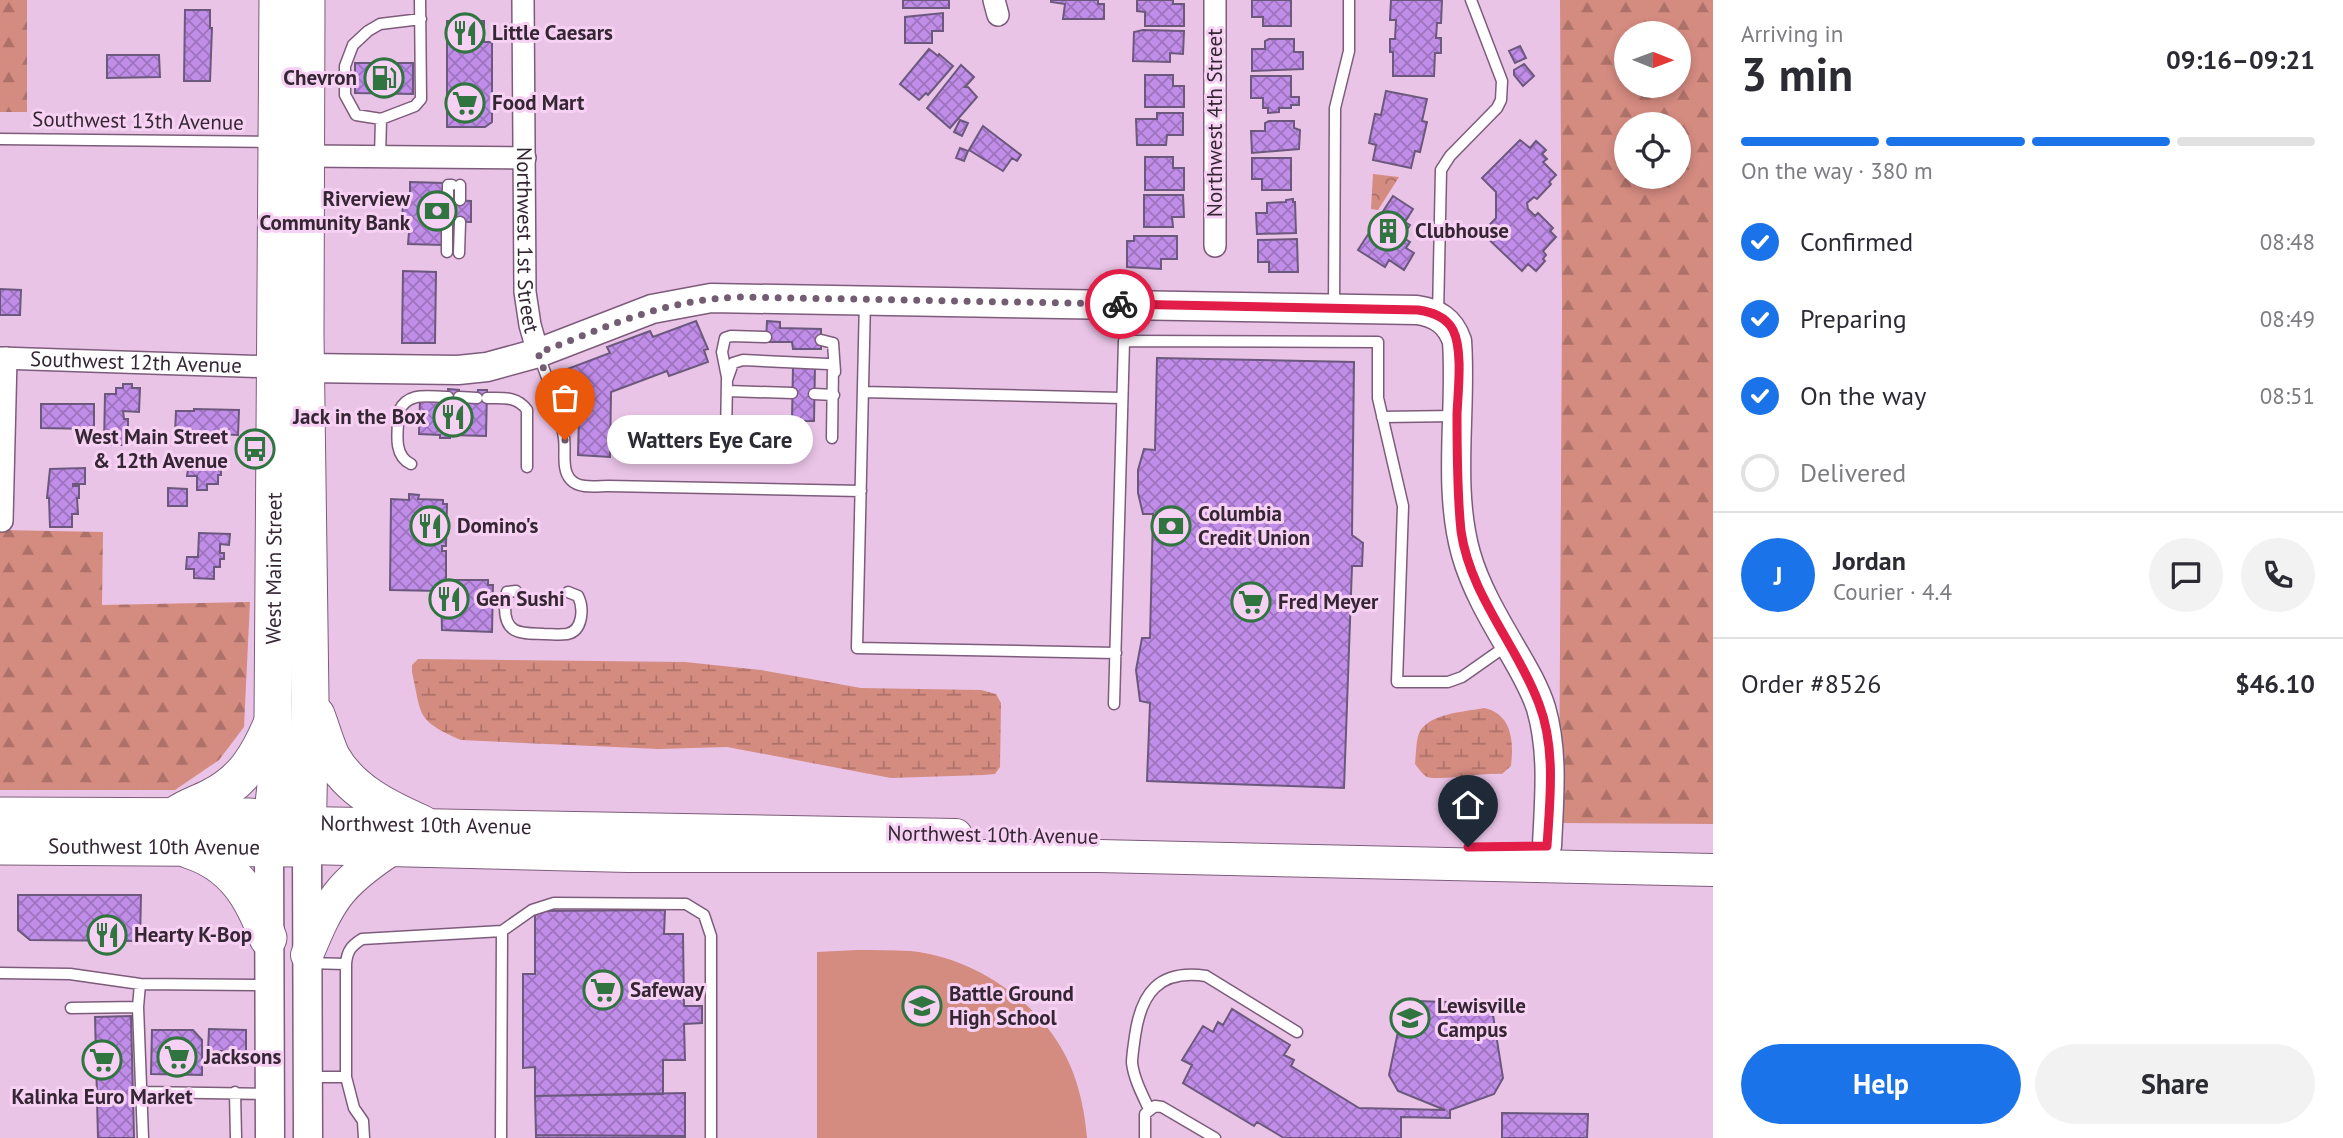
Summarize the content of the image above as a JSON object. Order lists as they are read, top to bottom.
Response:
{
  "streets": {
    "highway": ["West Main Street", "Southwest 10th Avenue"],
    "main road": ["Northwest 10th Avenue"],
    "street": ["Northwest 4th Street", "Northwest 1st Street", "Southwest 12th Avenue"],
    "lane": ["Southwest 13th Avenue"]
  },
  "crossings": [
    ["Southwest 13th Avenue", "West Main Street"],
    ["Southwest 12th Avenue", "West Main Street"],
    ["West Main Street", "Northwest 10th Avenue"],
    ["West Main Street", "Southwest 10th Avenue"],
    ["Northwest 10th Avenue", "Southwest 10th Avenue"]
  ],
  "places": {
    "restaurant": [
      "Little Caesars",
      "Jack in the Box",
      "Domino's",
      "Gen Sushi",
      "Hearty K-Bop"
    ],
    "fuel station": ["Chevron"],
    "supermarket": [
      "Food Mart",
      "Fred Meyer",
      "Safeway",
      "Jacksons",
      "Kalinka Euro Market"
    ],
    "bank": ["Riverview Community Bank", "Columbia Credit Union"],
    "building": ["Clubhouse"],
    "other": ["Watters Eye Care"],
    "bus stop": ["West Main Street & 12th Avenue"],
    "school or university": ["Battle Ground High School", "Lewisville Campus"]
  },
  "north": "right",
  "page": {
    "heading": ["3 min", "Arriving in", "09:16–09:21"],
    "panel": [
      "Jordan",
      "Courier · 4.4",
      "Order #8526",
      "$46.10"
    ],
    "bar": "On the way · 380 m",
    "list": [
      ["Confirmed", "08:48"],
      ["Preparing", "08:49"],
      ["On the way", "08:51"],
      "Delivered"
    ],
    "bubble": "Watters Eye Care",
    "round": "J",
    "buttons": ["Help", "Share"]
  }
}
